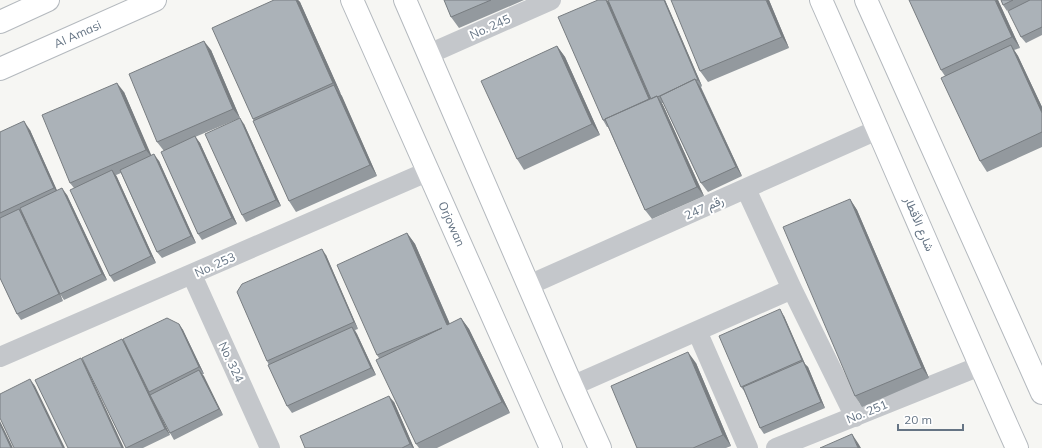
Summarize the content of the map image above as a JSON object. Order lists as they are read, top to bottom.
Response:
{
  "streets": {
    "street": [
      "No. 245",
      "Al Amasi",
      "رقم 247",
      "Orjowan",
      "شارع الأقطار",
      "No. 253",
      "No. 324",
      "No. 251"
    ]
  },
  "crossings": [
    ["رقم 247", "شارع الأقطار"],
    ["Orjowan", "No. 253"],
    ["شارع الأقطار", "No. 251"],
    ["No. 253", "No. 324"]
  ],
  "scale_bar": "20 m"
}
